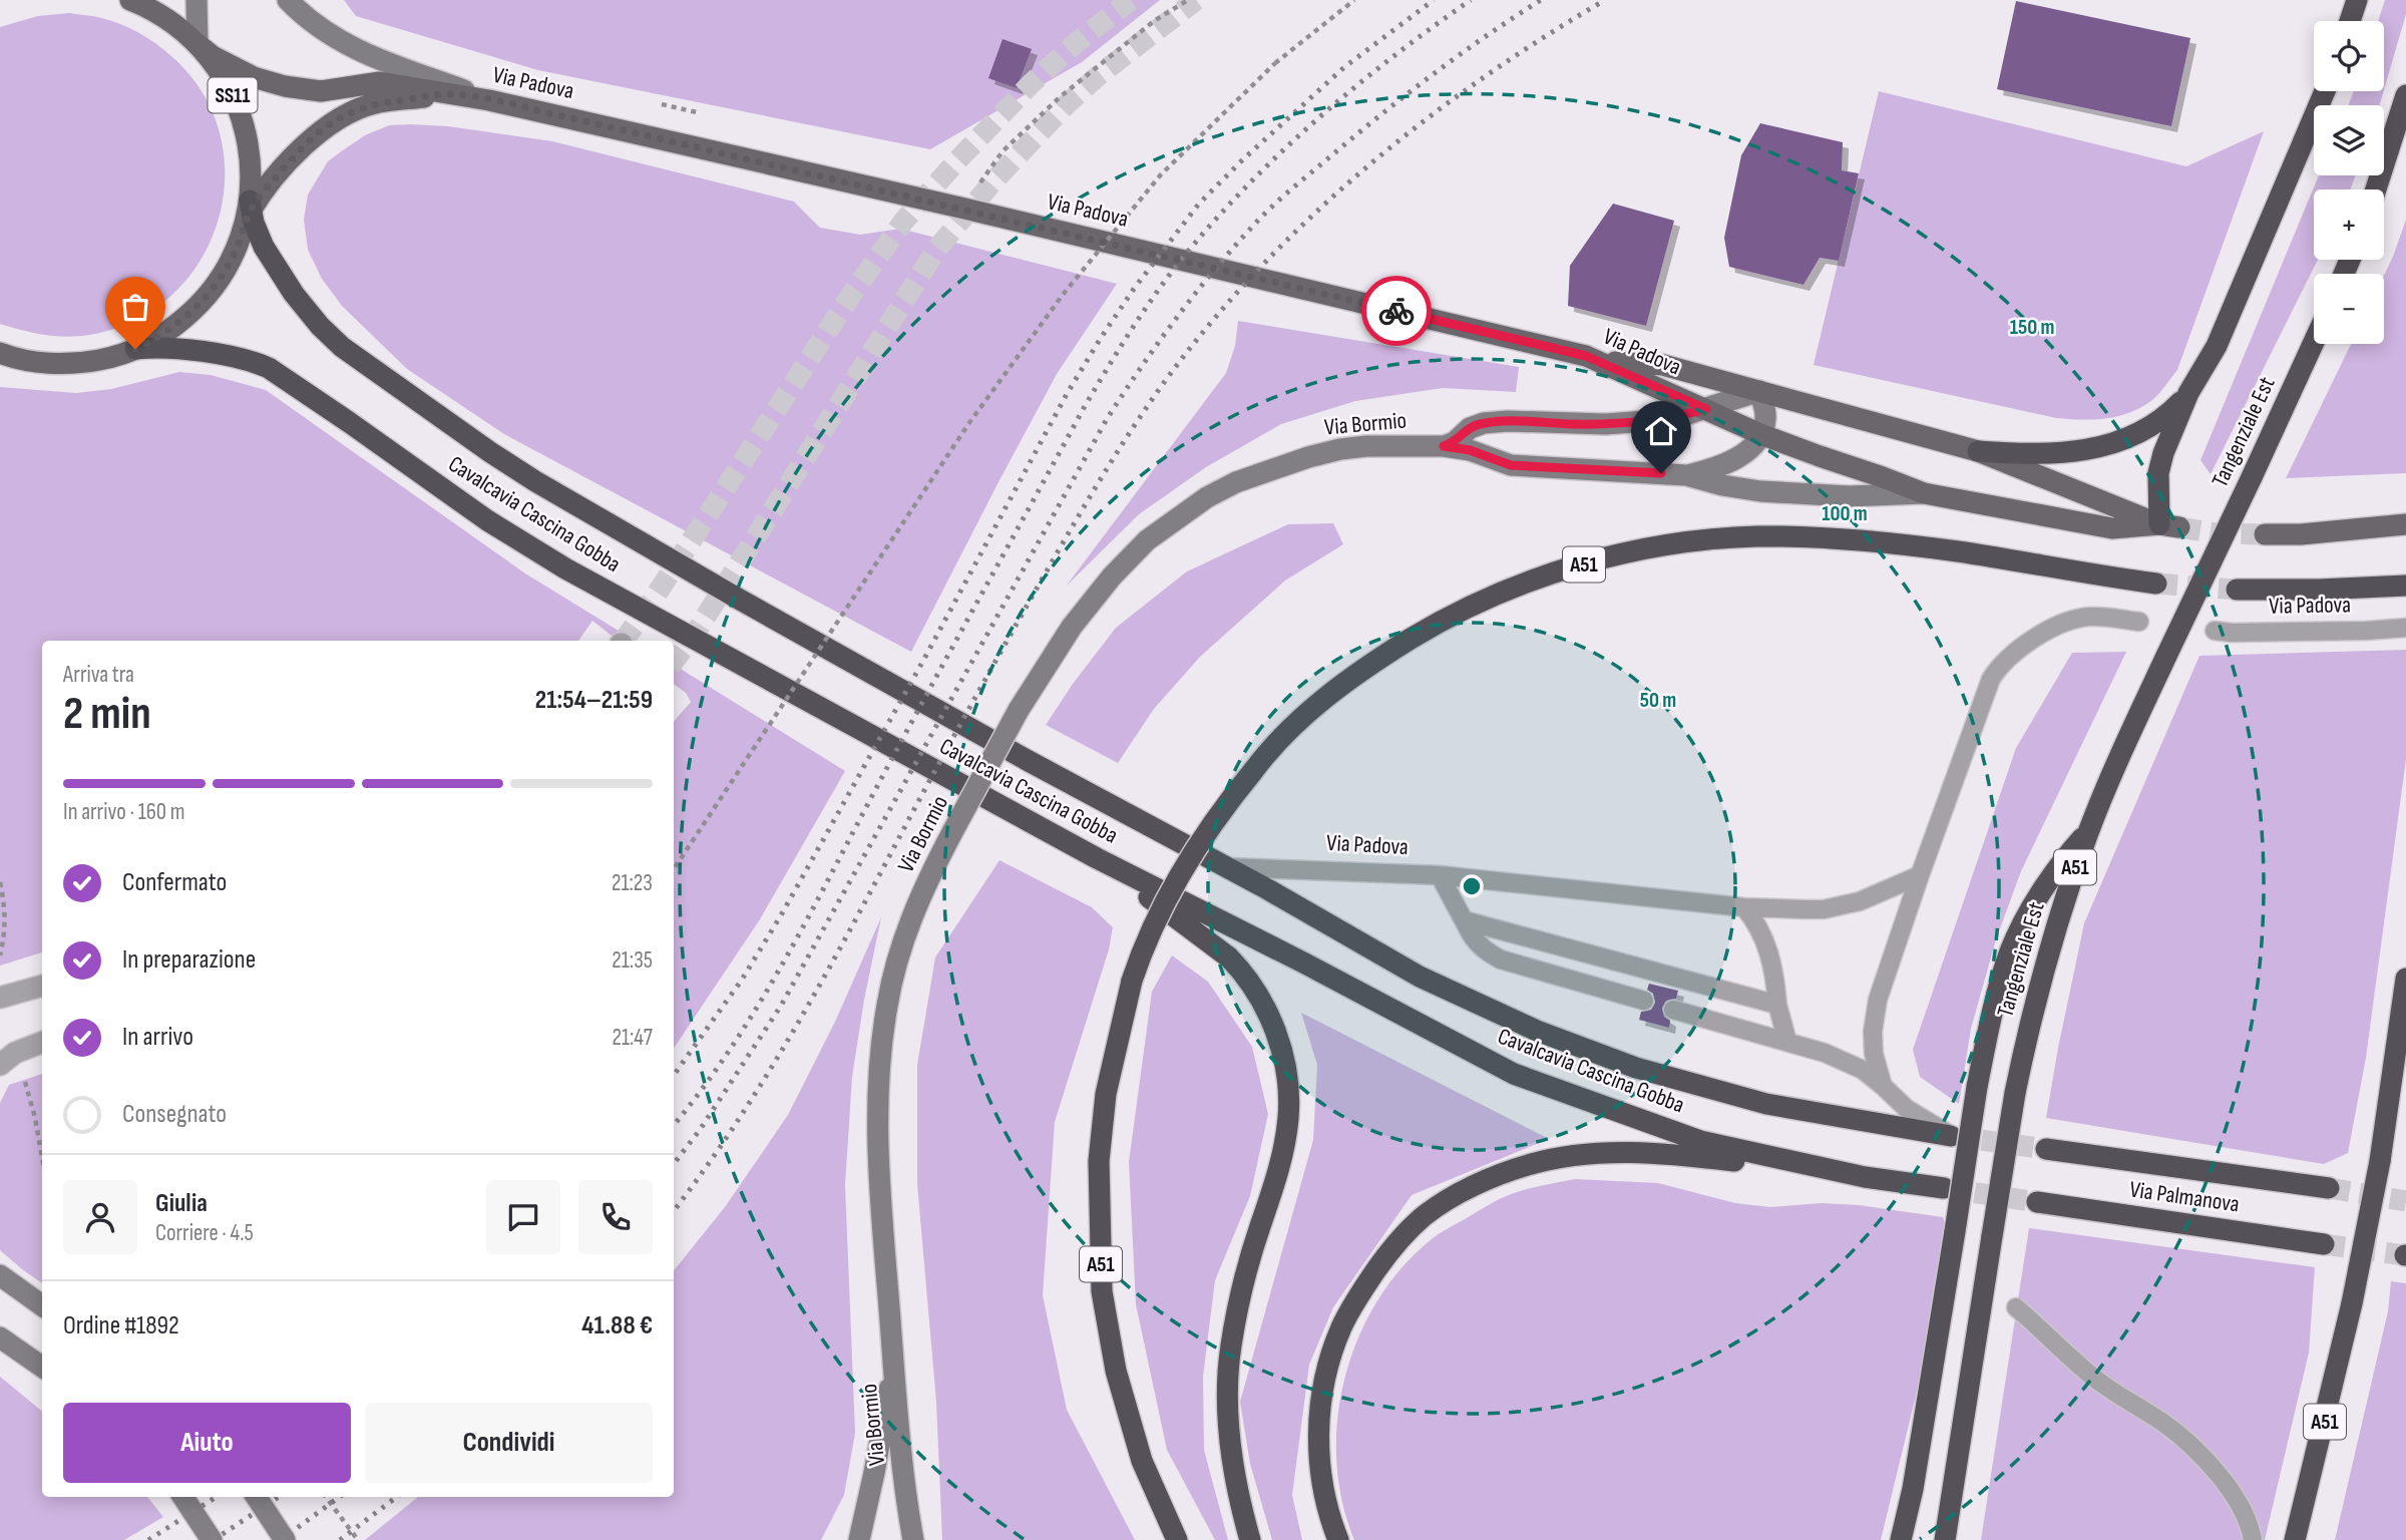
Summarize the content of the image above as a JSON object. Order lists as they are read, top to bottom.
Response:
{
  "streets": {
    "highway": [
      "Tangenziale Est",
      "Cavalcavia Cascina Gobba",
      "A51",
      "Via Palmanova"
    ],
    "main road": ["Via Padova", "SS11", "Via Bormio"]
  },
  "crossings": [
    ["Via Padova", "SS11"],
    ["Via Padova", "Via Bormio"],
    ["Via Padova", "Cavalcavia Cascina Gobba"],
    ["SS11", "Cavalcavia Cascina Gobba"]
  ],
  "page": {
    "map_buttons": ["+", "−"],
    "heading": ["2 min", "Arriva tra", "21:54–21:59"],
    "panel": [
      "Giulia",
      "Corriere · 4.5",
      "Ordine #1892",
      "41.88 €"
    ],
    "bar": "In arrivo · 160 m",
    "list": [
      ["Confermato", "21:23"],
      ["In preparazione", "21:35"],
      ["In arrivo", "21:47"],
      "Consegnato"
    ],
    "buttons": ["Aiuto", "Condividi"]
  },
  "rings": ["150 m", "100 m", "50 m"]
}
